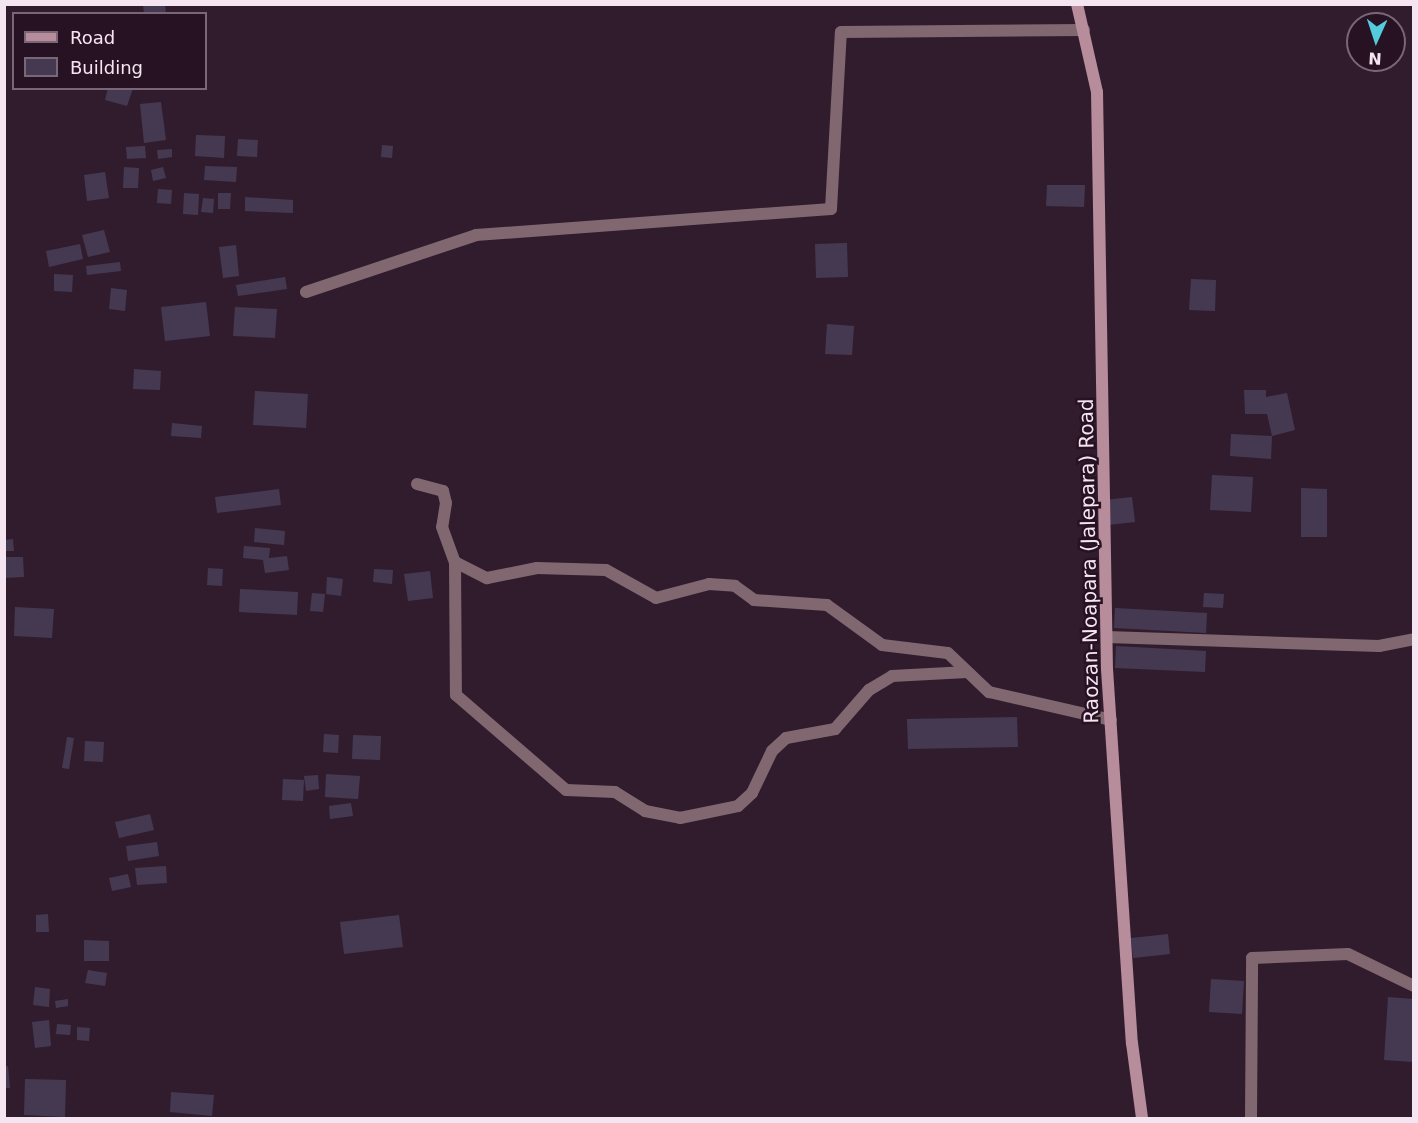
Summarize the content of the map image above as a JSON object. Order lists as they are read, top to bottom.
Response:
{
  "streets": {
    "main road": ["Raozan-Noapara (Jalepara) Road"]
  },
  "legend": ["Road", "Building"],
  "north": "bottom"
}
